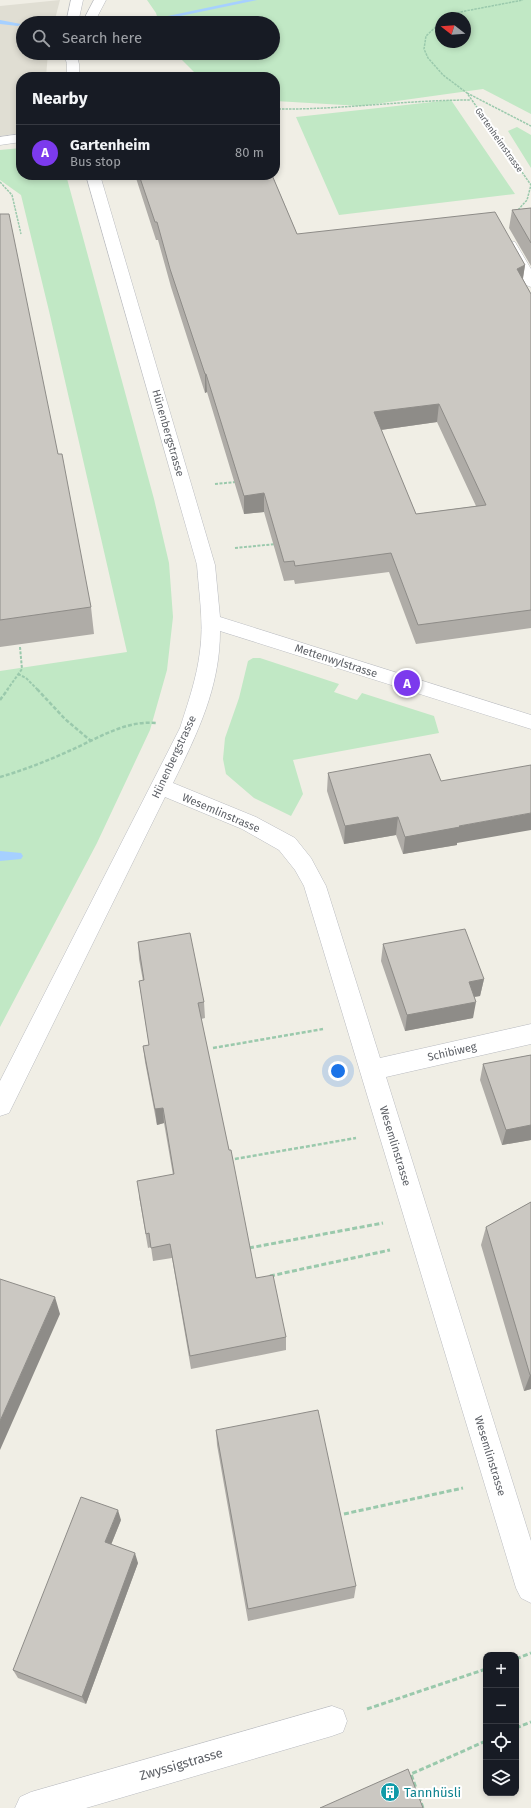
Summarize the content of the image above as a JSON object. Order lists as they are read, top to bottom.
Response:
{
  "streets": {
    "street": [
      "Hünenbergstrasse",
      "Mettenwylstrasse",
      "Wesemlinstrasse",
      "Schibiweg",
      "Zwyssigstrasse"
    ],
    "path": ["Gartenheimstrasse"]
  },
  "crossings": [
    ["Hünenbergstrasse", "Mettenwylstrasse"],
    ["Hünenbergstrasse", "Wesemlinstrasse"],
    ["Wesemlinstrasse", "Schibiweg"]
  ],
  "places": {
    "building": ["Tannhüsli"]
  },
  "north": "left",
  "page": {
    "search": "Search here",
    "heading": "Nearby",
    "list": [
      {
        "mark": "A",
        "name": "Gartenheim",
        "note": "Bus stop",
        "value": "80 m"
      }
    ],
    "pins": "A",
    "map_buttons": ["+", "−"]
  }
}
